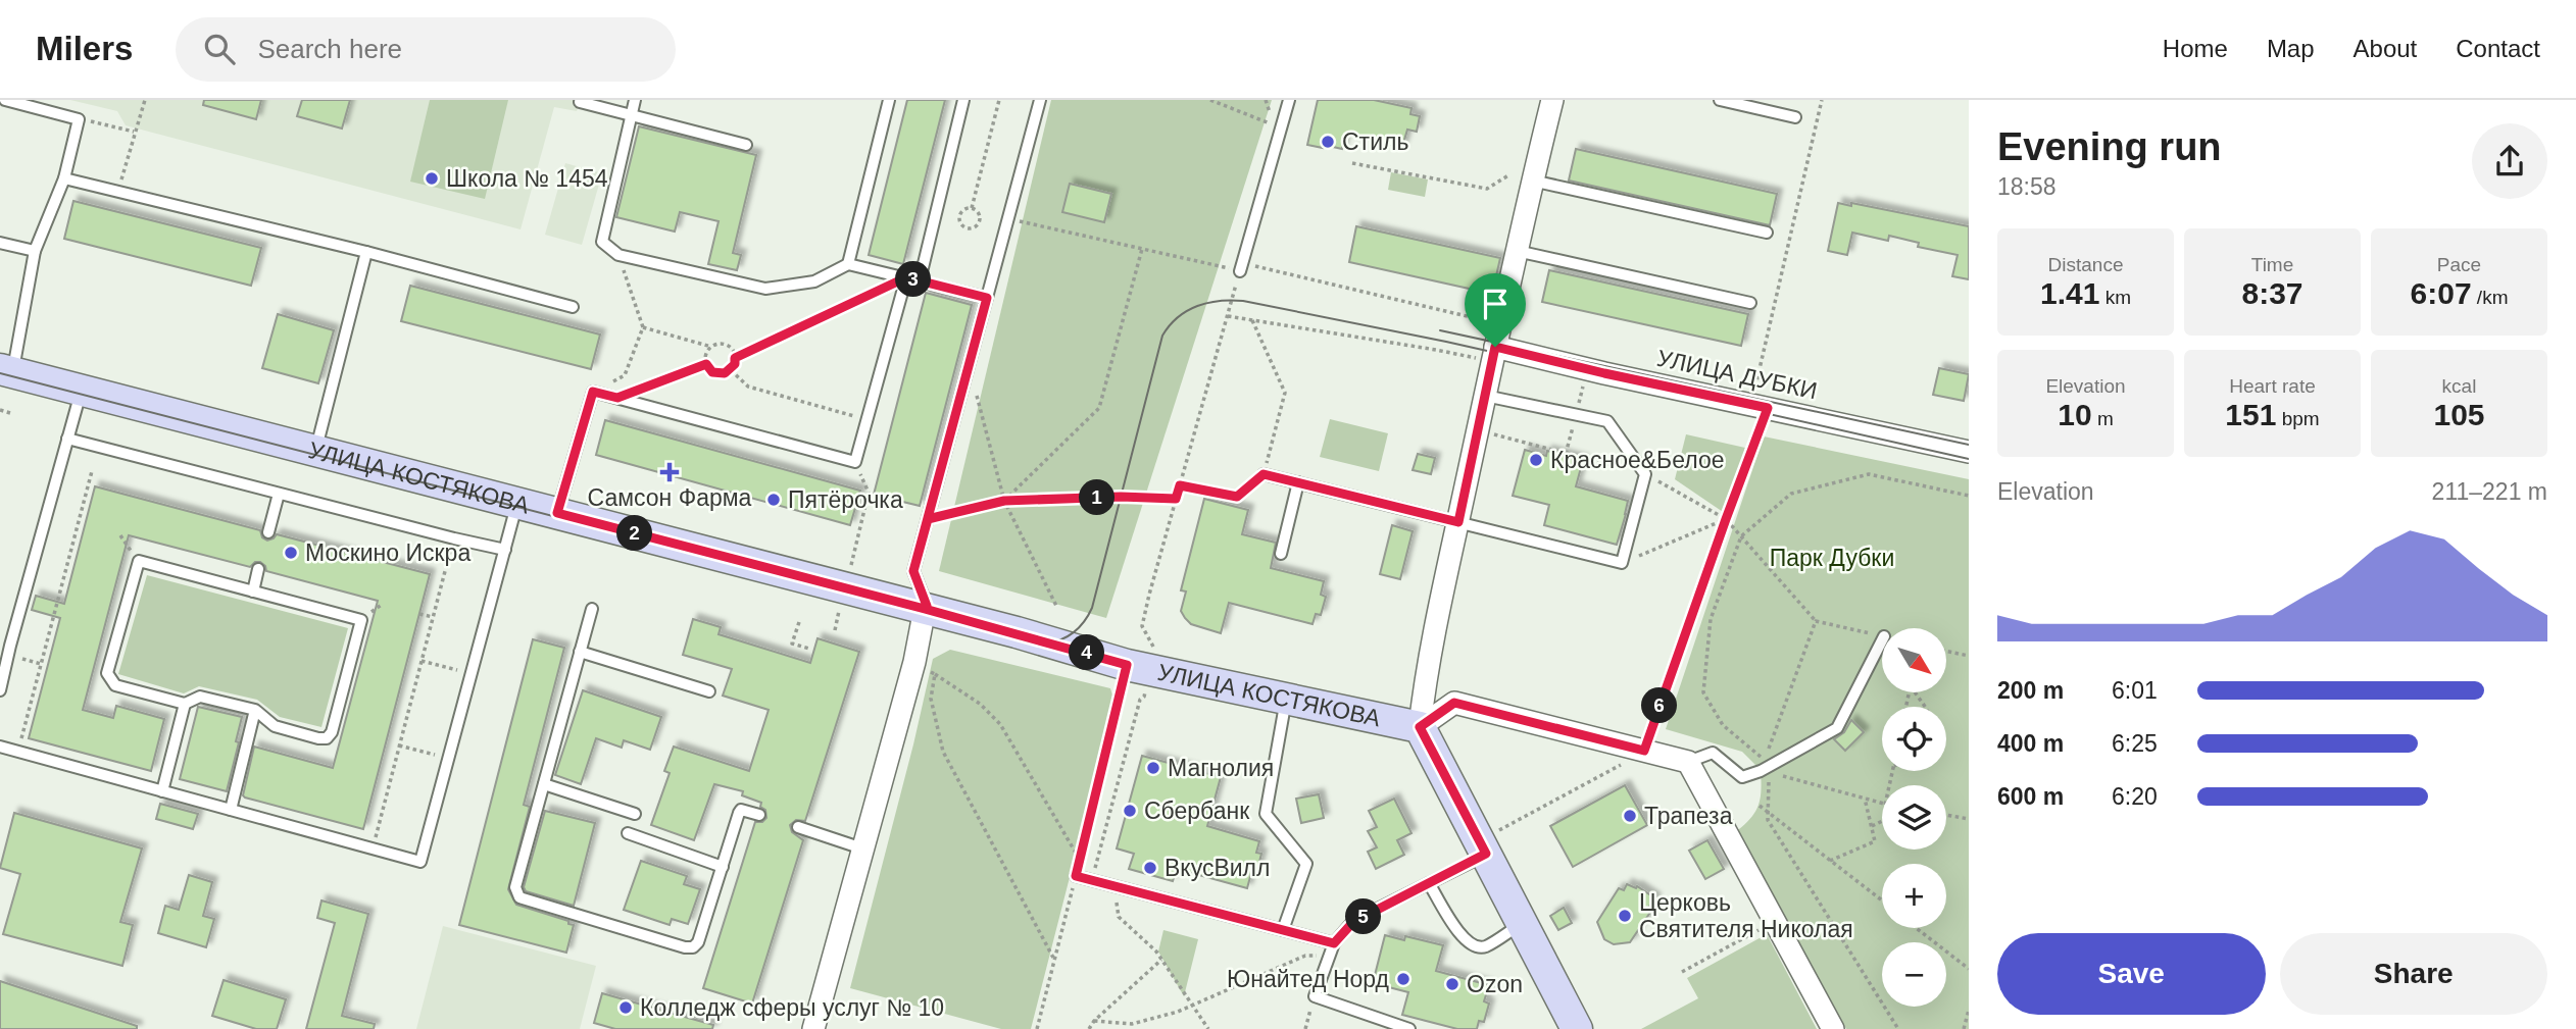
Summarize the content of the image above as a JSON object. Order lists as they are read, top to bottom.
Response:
{
  "streets": {
    "street": ["УЛИЦА ДУБКИ", "УЛИЦА КОСТЯКОВА"]
  },
  "parks": ["Парк Дубки"],
  "places": {
    "other": [
      "Стиль",
      "Школа № 1454",
      "Красное&Белое",
      "Пятёрочка",
      "Москино Искра",
      "Магнолия",
      "Сбербанк",
      "Трапеза",
      "ВкусВилл",
      "Церковь Святителя Николая",
      "Юнайтед Норд",
      "Ozon",
      "Колледж сферы услуг № 10"
    ],
    "health": ["Самсон Фарма"]
  },
  "north": "bottom right",
  "page": {
    "header": "Milers",
    "search": "Search here",
    "nav": [
      "Home",
      "Map",
      "About",
      "Contact"
    ],
    "heading": ["Evening run", "18:58"],
    "stats": [
      ["Distance", "1.41 km"],
      ["Time", "8:37"],
      ["Pace", "6:07 /km"],
      ["Elevation", "10 m"],
      ["Heart rate", "151 bpm"],
      ["kcal", "105"]
    ],
    "pins": [
      "3",
      "1",
      "2",
      "4",
      "6",
      "5"
    ],
    "chart": ["Elevation", "211–221 m"],
    "map_buttons": ["+", "−"],
    "list": [
      {
        "name": "200 m",
        "note": "6:01"
      },
      {
        "name": "400 m",
        "note": "6:25"
      },
      {
        "name": "600 m",
        "note": "6:20"
      }
    ],
    "buttons": ["Save", "Share"]
  }
}
